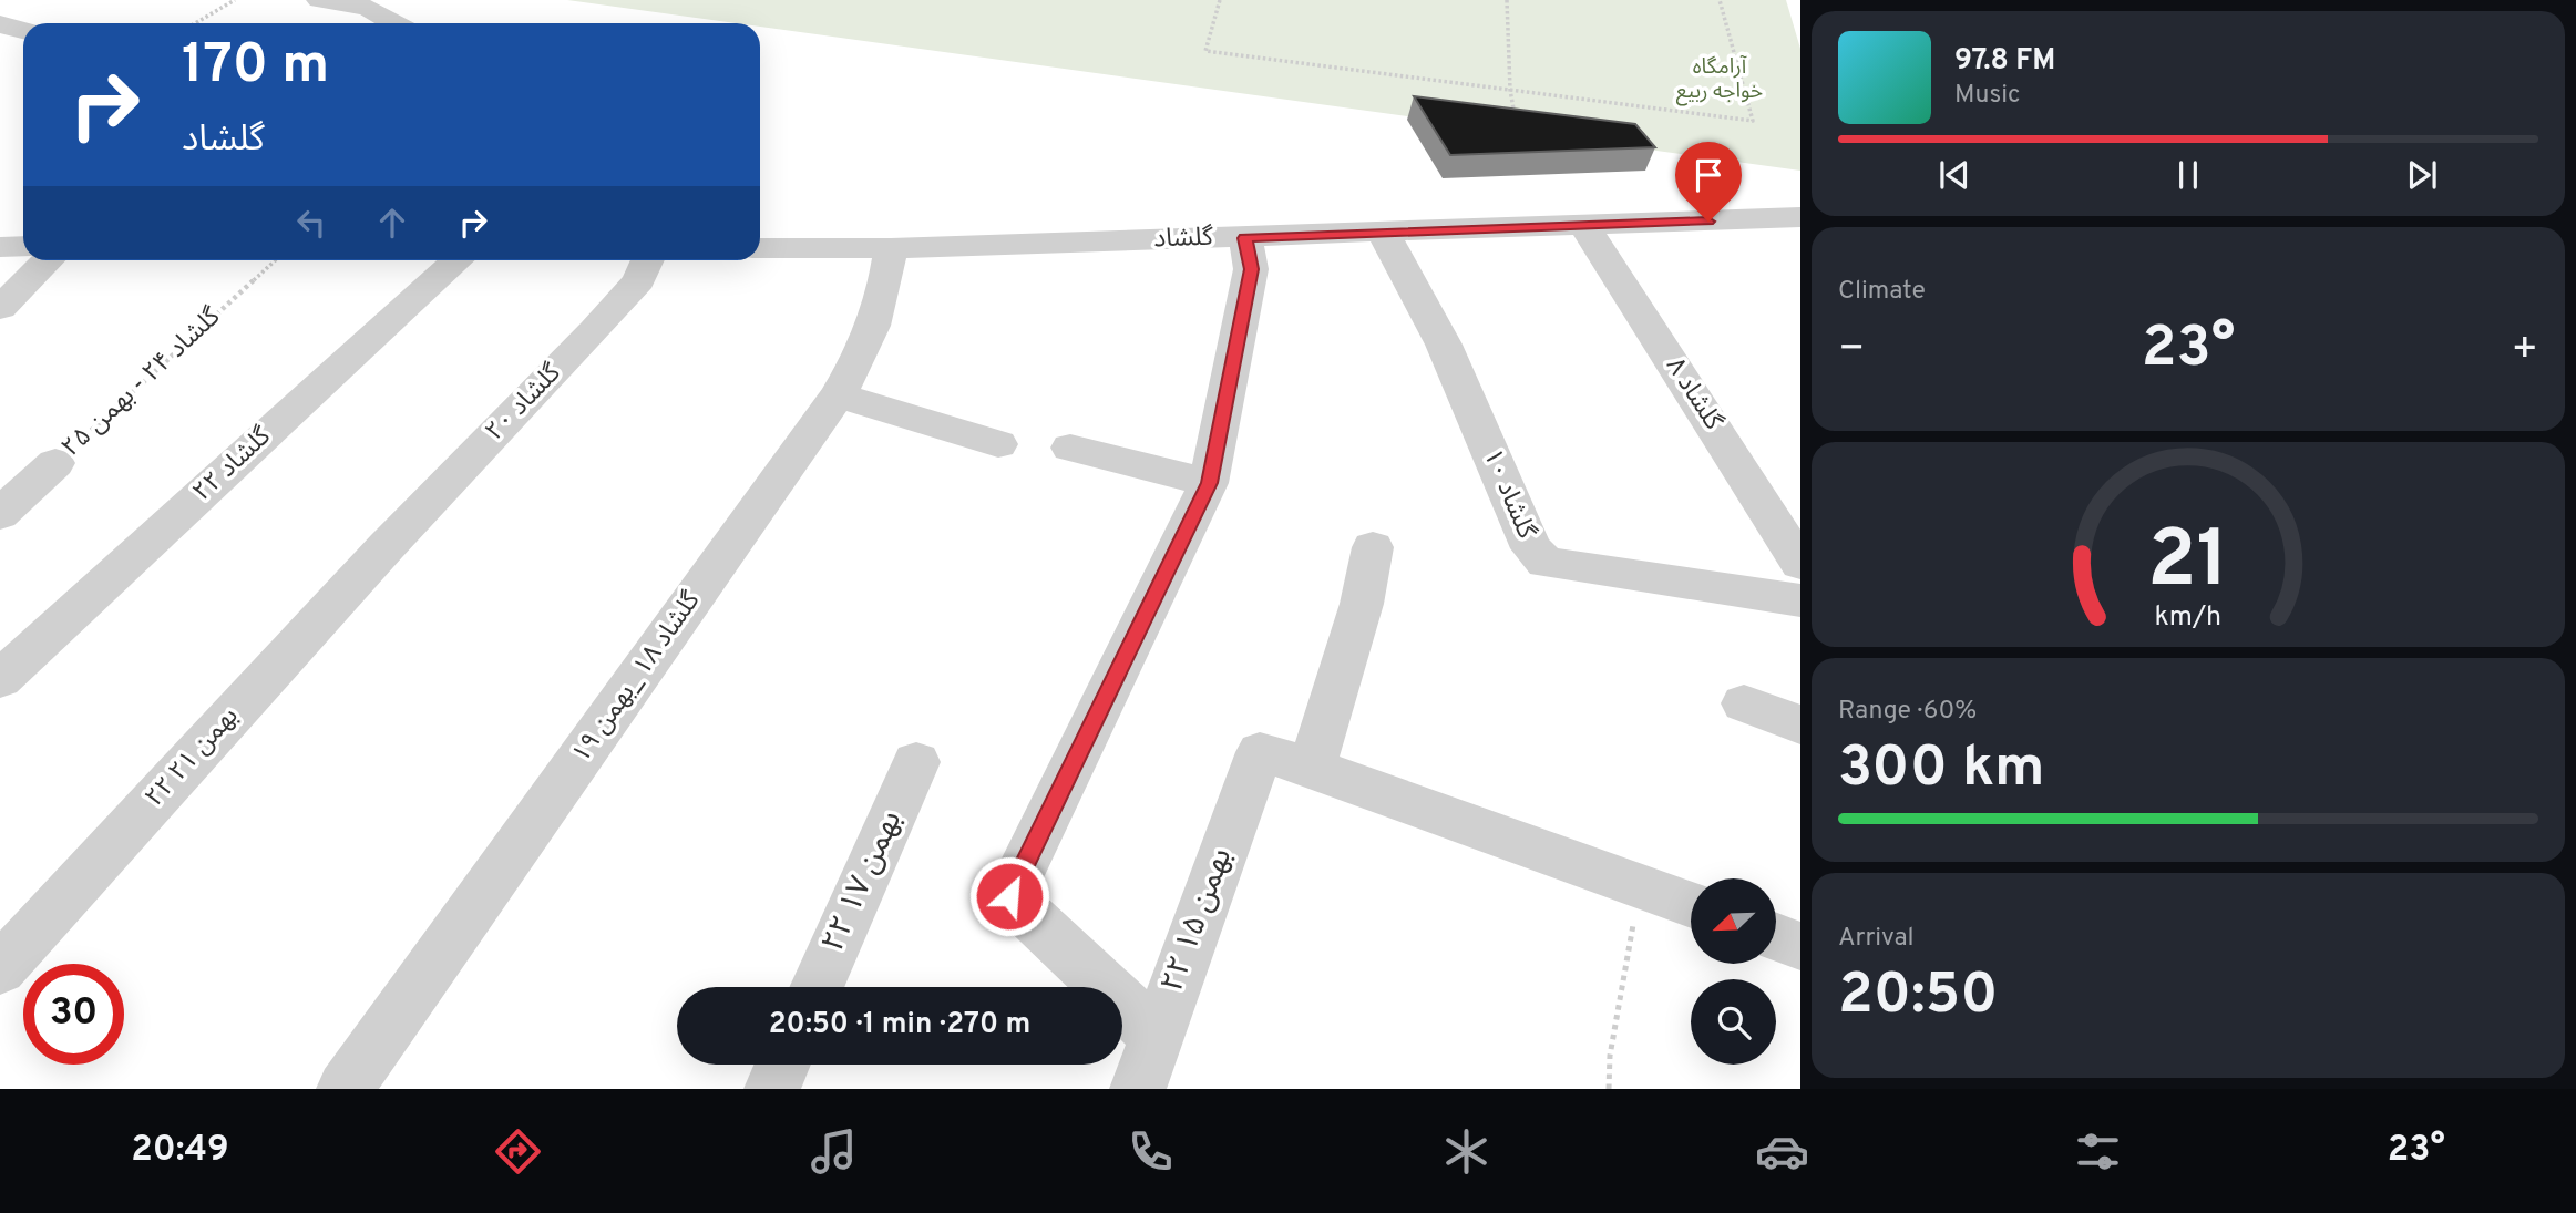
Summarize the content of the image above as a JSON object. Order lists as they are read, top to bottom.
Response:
{
  "streets": {
    "street": [
      "گلشاد",
      "گلشاد ۲۴ - بهمن ۲۵",
      "گلشاد ۸",
      "گلشاد ۲۰",
      "گلشاد ۲۲",
      "گلشاد ۱۰",
      "گلشاد ۱۸ _بهمن ۱۹",
      "۲۲ بهمن ۲۱",
      "۲۲ بهمن ۱۷",
      "۲۲ بهمن ۱۵"
    ]
  },
  "crossings": [
    ["گلشاد", "گلشاد ۸"],
    ["گلشاد", "گلشاد ۱۰"],
    ["گلشاد", "گلشاد ۱۸ _بهمن ۱۹"],
    ["گلشاد ۲۰", "۲۲ بهمن ۲۱"]
  ],
  "parks": ["آرامگاه خواجه ربیع"],
  "north": "bottom left",
  "page": {
    "turn": ["170 m", "گلشاد"],
    "song": ["97.8 FM", "Music"],
    "tile": [
      "Climate",
      ["Range · 60%", "300 km"],
      ["Arrival", "20:50"]
    ],
    "heat": ["−", "23°", "+"],
    "limit": "30",
    "trip": "20:50 · 1 min · 270 m",
    "tabs": ["20:49", "23°"],
    "gauge": ["21", "km/h"]
  }
}
